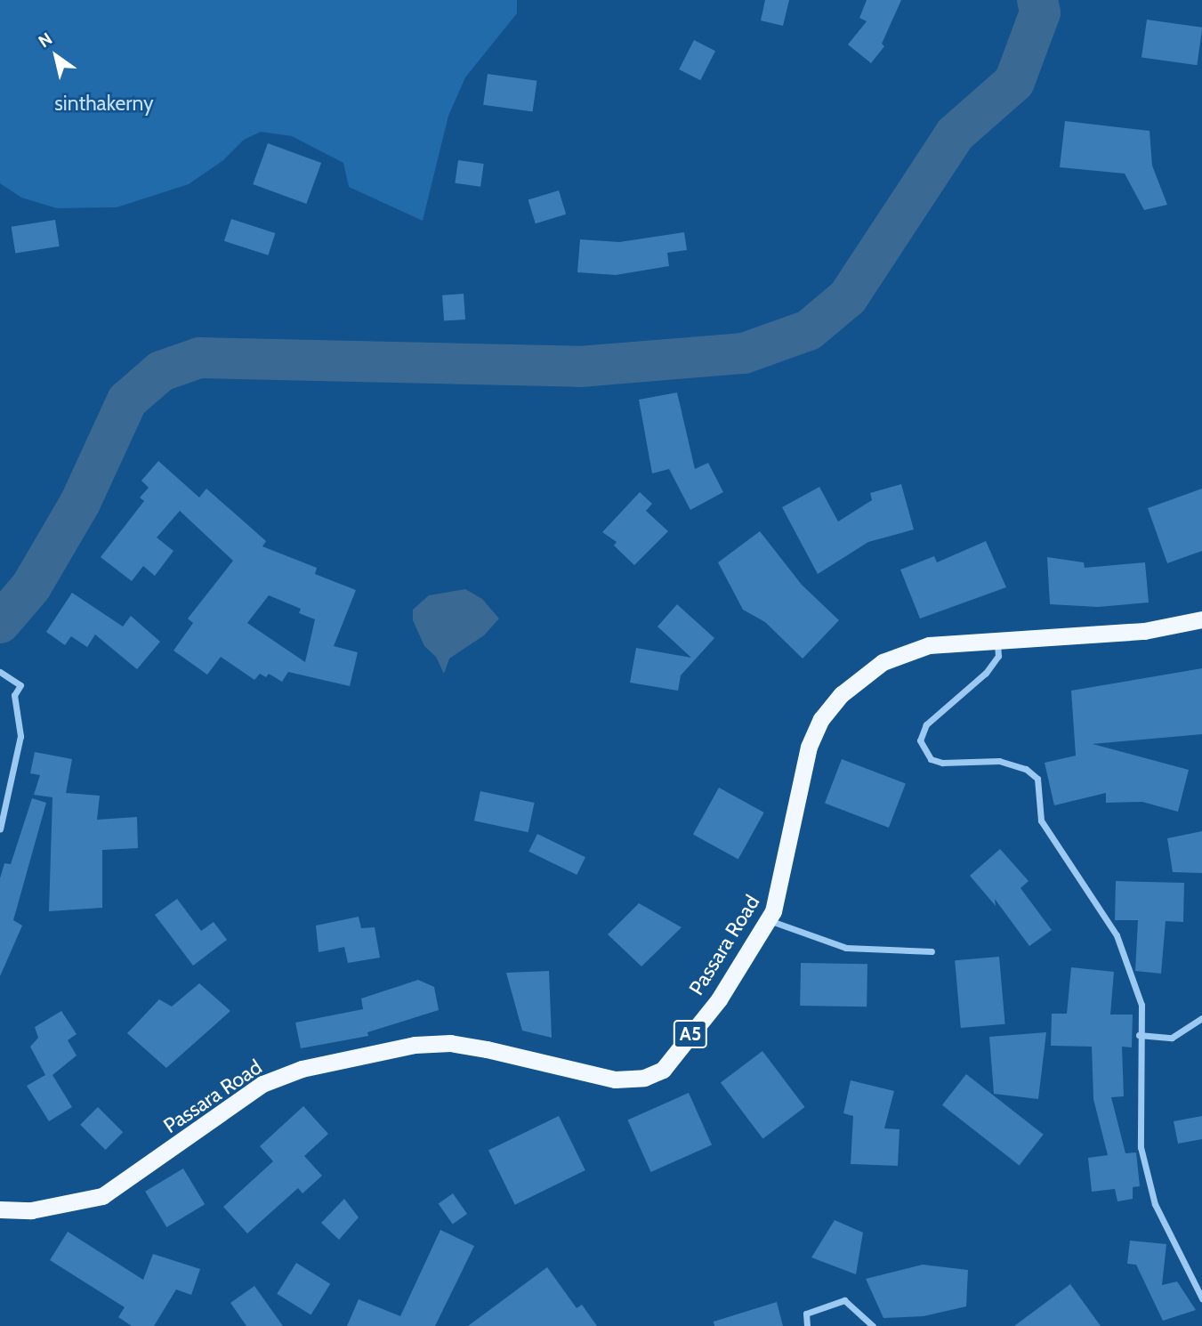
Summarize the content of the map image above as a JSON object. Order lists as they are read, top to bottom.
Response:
{
  "streets": {
    "highway": ["Passara Road", "A5"]
  },
  "parks": ["sinthakerny"],
  "north": "top left"
}
